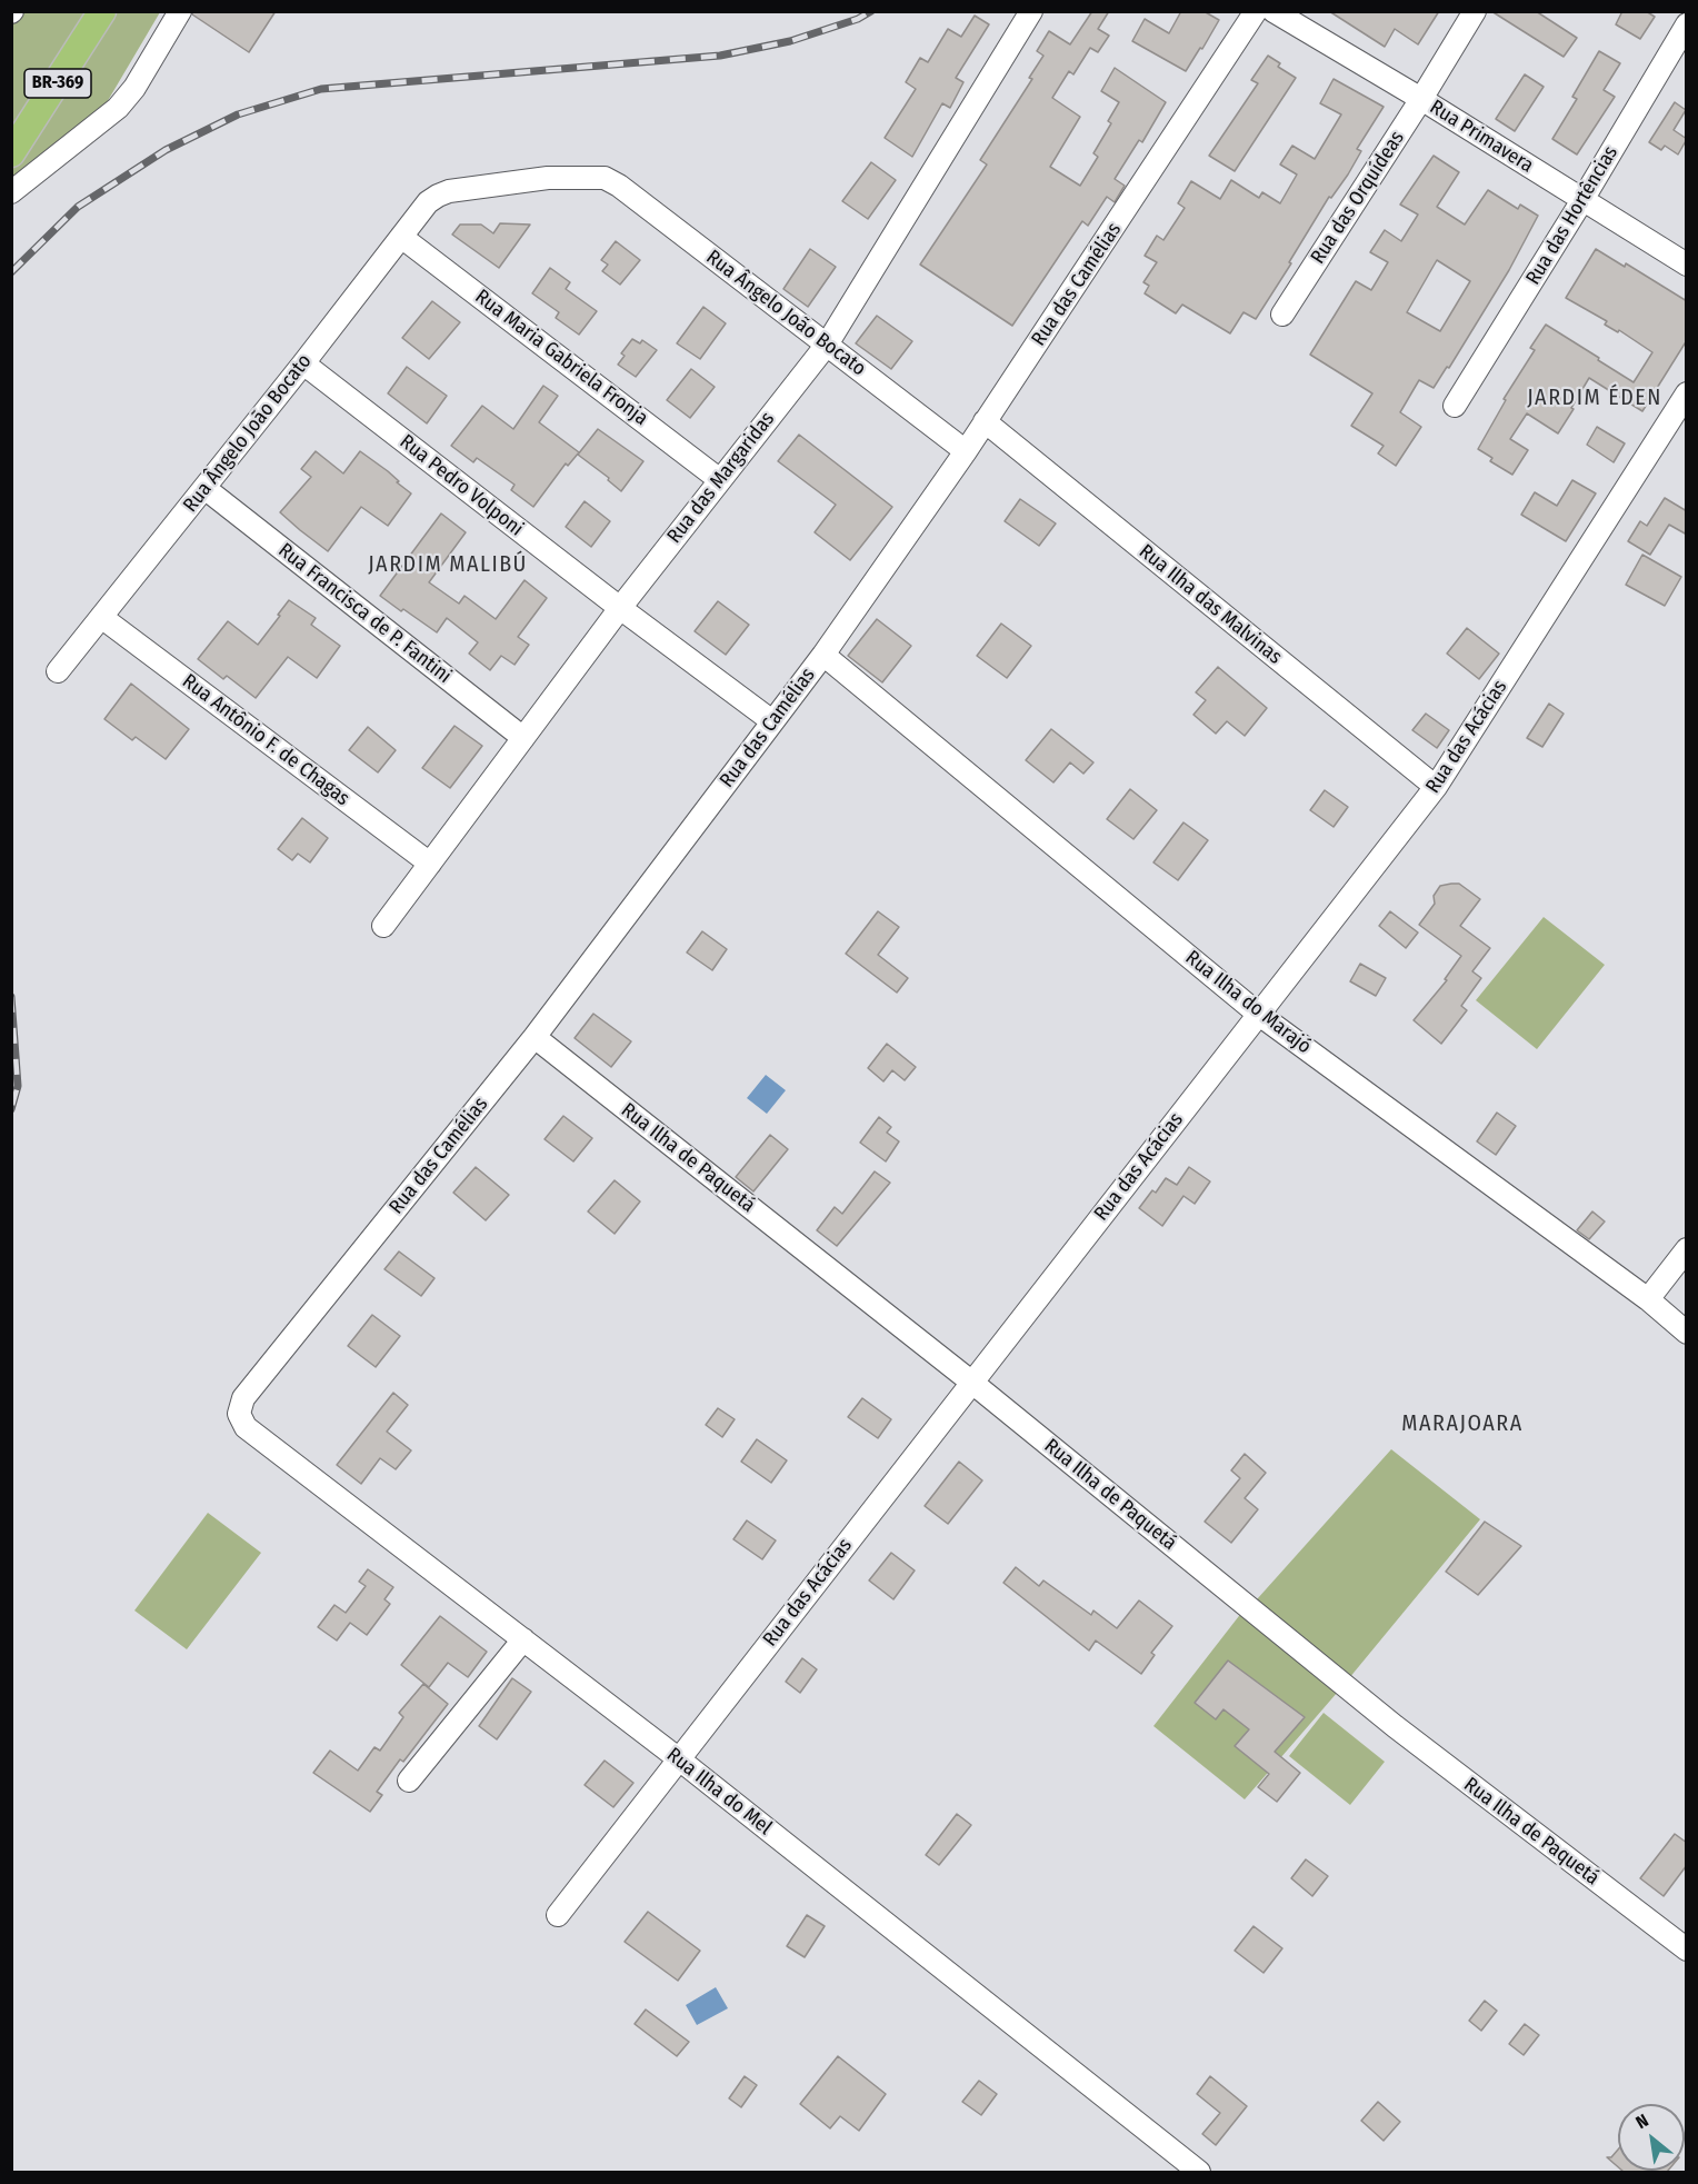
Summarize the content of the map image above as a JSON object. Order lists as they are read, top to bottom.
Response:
{
  "streets": {
    "main road": ["BR-369"],
    "street": [
      "Rua Primavera",
      "Rua das Orquídeas",
      "Rua das Hortências",
      "Rua das Camélias",
      "Rua Ângelo João Bocato",
      "Rua Maria Gabriela Fronja",
      "Rua das Margaridas",
      "Rua Pedro Volponi",
      "Rua Ilha das Malvinas",
      "Rua Francisca de P. Fantini",
      "Rua das Acácias",
      "Rua Antônio F. de Chagas",
      "Rua Ilha do Marajó",
      "Rua Ilha de Paquetá",
      "Rua Ilha do Mel"
    ]
  },
  "crossings": [
    ["Rua Primavera", "Rua das Orquídeas"],
    ["Rua Primavera", "Rua das Hortências"],
    ["Rua das Camélias", "Rua Ângelo João Bocato"],
    ["Rua das Camélias", "Rua Pedro Volponi"],
    ["Rua das Camélias", "Rua Ilha das Malvinas"],
    ["Rua das Camélias", "Rua Ilha do Marajó"],
    ["Rua das Camélias", "Rua Ilha de Paquetá"],
    ["Rua das Camélias", "Rua Ilha do Mel"],
    ["Rua Ângelo João Bocato", "Rua Maria Gabriela Fronja"],
    ["Rua Ângelo João Bocato", "Rua das Margaridas"],
    ["Rua Ângelo João Bocato", "Rua Pedro Volponi"],
    ["Rua Ângelo João Bocato", "Rua Francisca de P. Fantini"],
    ["Rua Ângelo João Bocato", "Rua Antônio F. de Chagas"],
    ["Rua Maria Gabriela Fronja", "Rua das Margaridas"],
    ["Rua das Margaridas", "Rua Pedro Volponi"],
    ["Rua das Margaridas", "Rua Francisca de P. Fantini"],
    ["Rua das Margaridas", "Rua Antônio F. de Chagas"],
    ["Rua Ilha das Malvinas", "Rua das Acácias"],
    ["Rua das Acácias", "Rua Ilha do Marajó"],
    ["Rua das Acácias", "Rua Ilha de Paquetá"],
    ["Rua das Acácias", "Rua Ilha do Mel"]
  ],
  "districts": ["JARDIM ÉDEN", "JARDIM MALIBÚ", "MARAJOARA"],
  "north": "top left"
}
